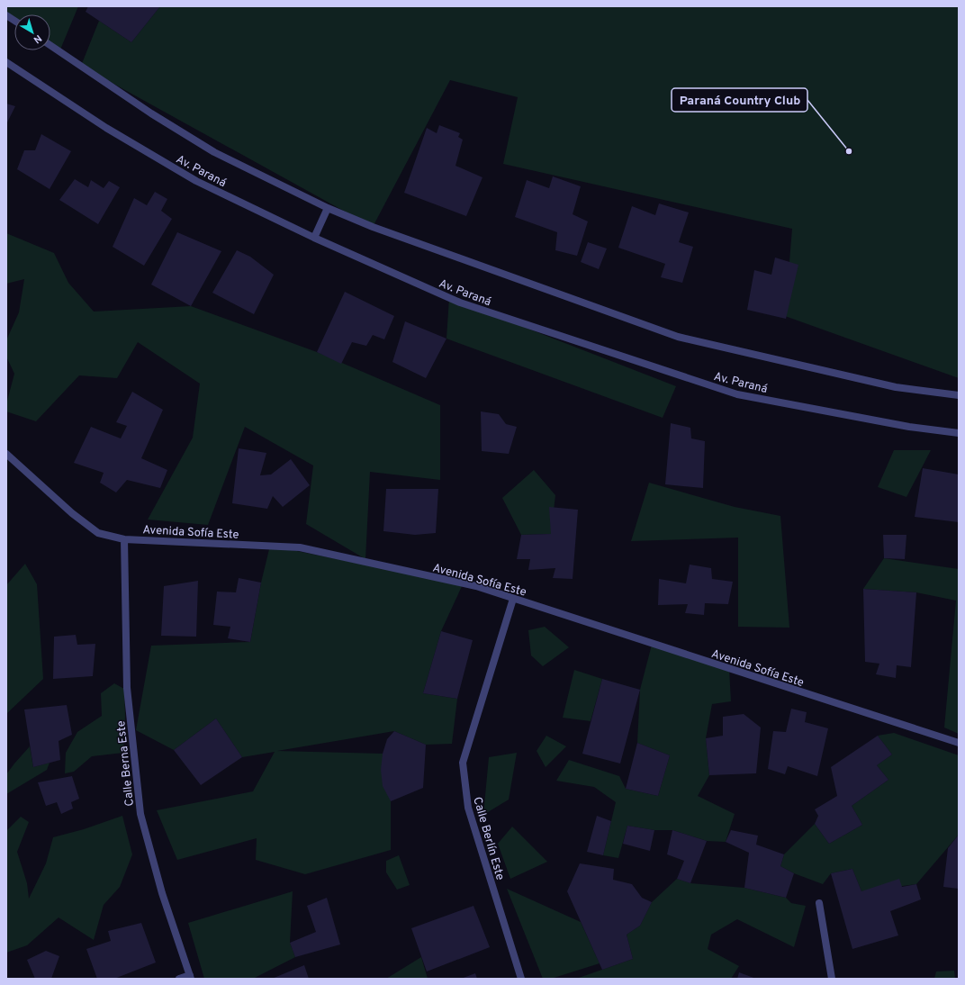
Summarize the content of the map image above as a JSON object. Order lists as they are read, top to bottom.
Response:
{
  "streets": {
    "street": [
      "Av. Paraná",
      "Avenida Sofía Este",
      "Calle Berna Este",
      "Calle Berlín Este"
    ]
  },
  "crossings": [
    ["Avenida Sofía Este", "Calle Berna Este"],
    ["Avenida Sofía Este", "Calle Berlín Este"]
  ],
  "places": ["Paraná Country Club"],
  "north": "bottom right"
}
